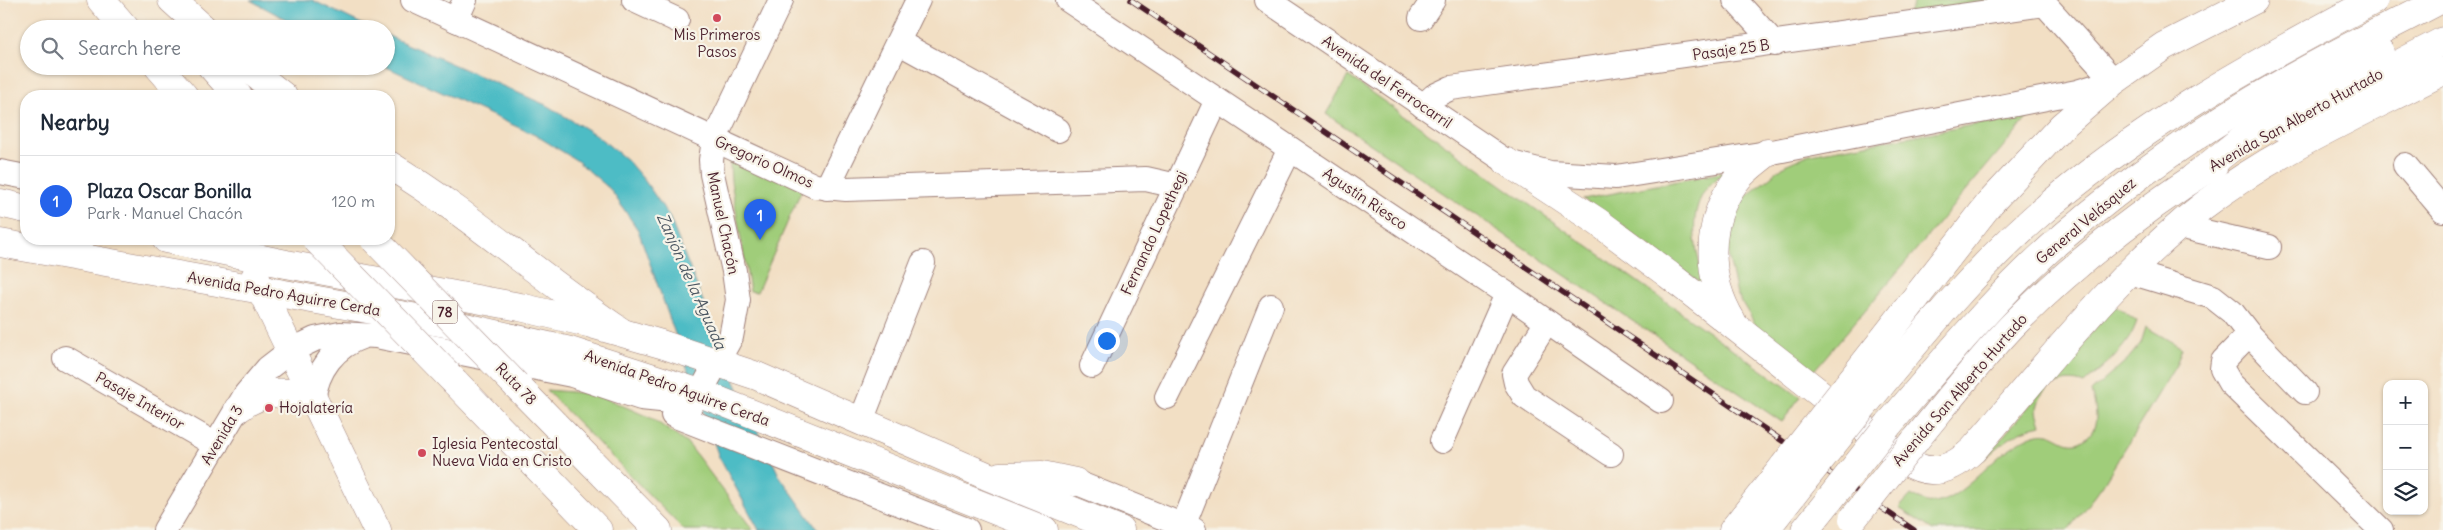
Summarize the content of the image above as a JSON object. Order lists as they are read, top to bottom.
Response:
{
  "streets": {
    "main road": [
      "Avenida San Alberto Hurtado",
      "General Velásquez",
      "Avenida Pedro Aguirre Cerda",
      "78",
      "Ruta 78"
    ],
    "street": [
      "Pasaje 25 B",
      "Avenida del Ferrocarril",
      "Gregorio Olmos",
      "Agustín Riesco",
      "Manuel Chacón",
      "Fernando Lopethegi",
      "Pasaje Interior",
      "Avenida 3"
    ]
  },
  "crossings": [
    ["Pasaje 25 B", "Avenida del Ferrocarril"],
    ["Gregorio Olmos", "Manuel Chacón"],
    ["Gregorio Olmos", "Fernando Lopethegi"],
    ["Agustín Riesco", "Fernando Lopethegi"],
    ["Manuel Chacón", "Avenida Pedro Aguirre Cerda"],
    ["Pasaje Interior", "Avenida 3"]
  ],
  "water": ["Zanjón de la Aguada"],
  "places": ["Mis Primeros Pasos", "Hojalatería", "Iglesia Pentecostal Nueva Vida en Cristo"],
  "page": {
    "search": "Search here",
    "heading": "Nearby",
    "list": [
      {
        "mark": "1",
        "name": "Plaza Oscar Bonilla",
        "note": "Park · Manuel Chacón",
        "value": "120 m"
      }
    ],
    "pins": "1",
    "map_buttons": ["+", "−"]
  }
}
